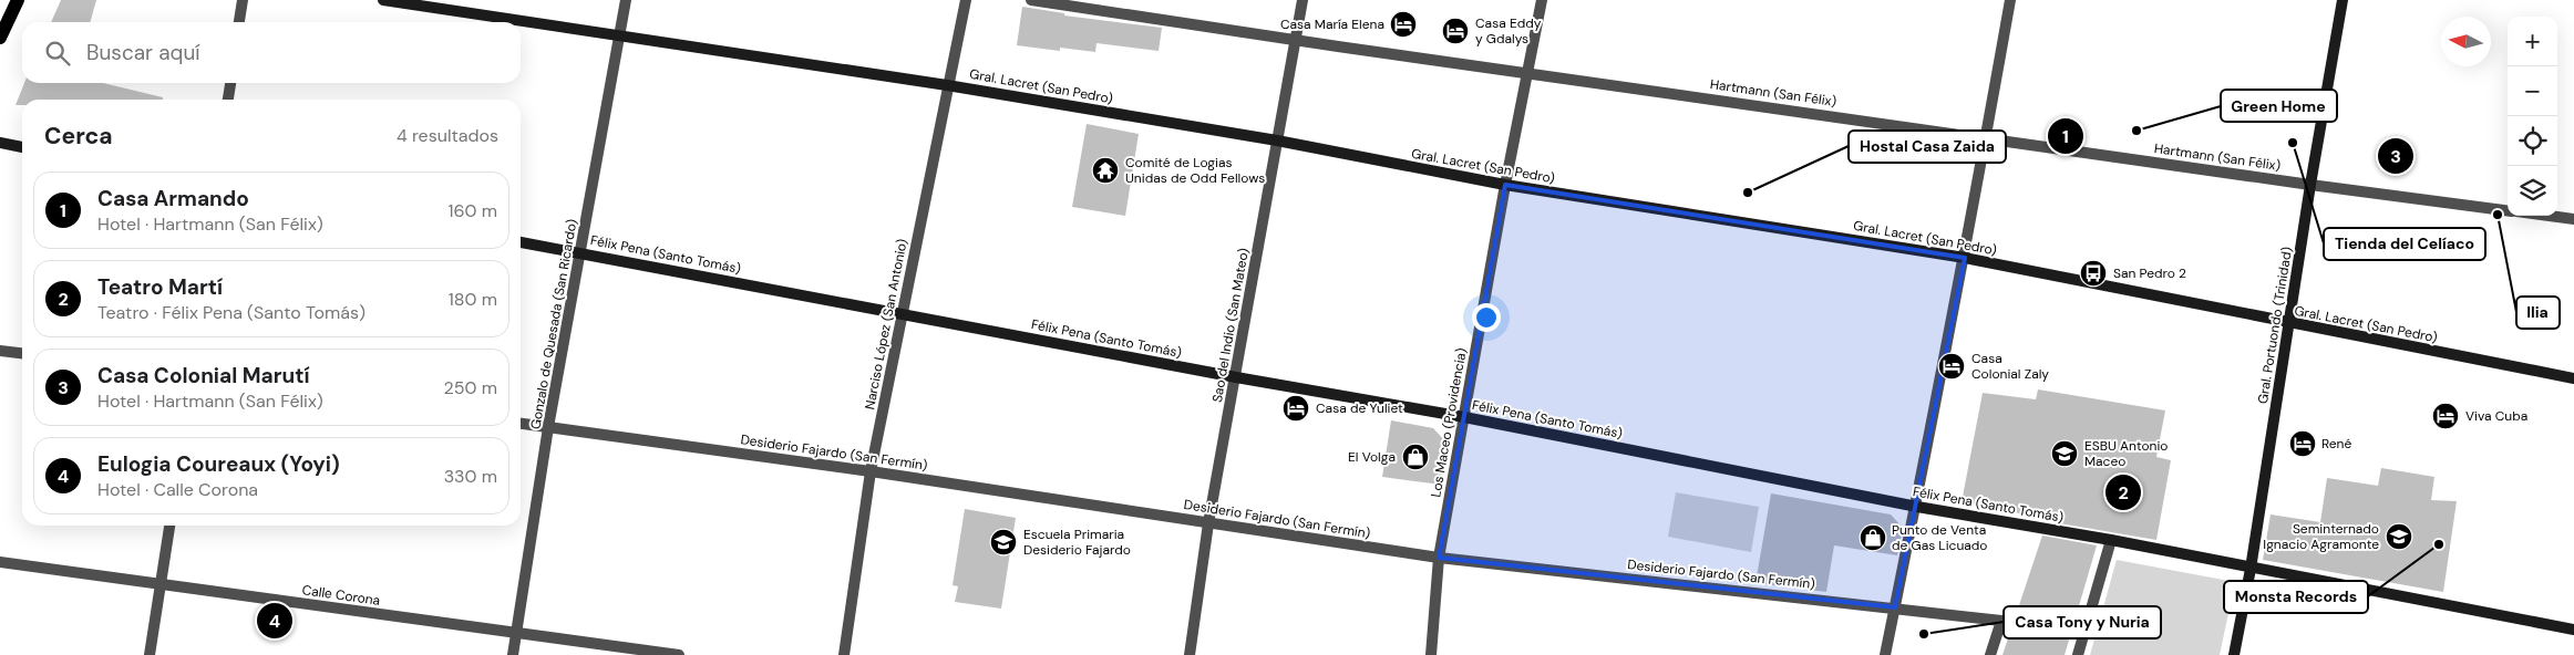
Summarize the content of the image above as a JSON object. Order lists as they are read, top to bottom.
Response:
{
  "streets": {
    "street": [
      "Gral. Lacret (San Pedro)",
      "Hartmann (San Félix)",
      "Félix Pena (Santo Tomás)",
      "Gonzalo de Quesada (San Ricardo)",
      "Narciso López (San Antonio)",
      "Sao del Indio (San Mateo)",
      "Gral. Portuondo (Trinidad)",
      "Los Maceo (Providencia)",
      "Desiderio Fajardo (San Fermín)",
      "Calle Corona"
    ]
  },
  "crossings": [
    ["Gral. Lacret (San Pedro)", "Gonzalo de Quesada (San Ricardo)"],
    ["Gral. Lacret (San Pedro)", "Narciso López (San Antonio)"],
    ["Gral. Lacret (San Pedro)", "Sao del Indio (San Mateo)"],
    ["Gral. Lacret (San Pedro)", "Gral. Portuondo (Trinidad)"],
    ["Gral. Lacret (San Pedro)", "Los Maceo (Providencia)"],
    ["Hartmann (San Félix)", "Sao del Indio (San Mateo)"],
    ["Hartmann (San Félix)", "Gral. Portuondo (Trinidad)"],
    ["Hartmann (San Félix)", "Los Maceo (Providencia)"],
    ["Félix Pena (Santo Tomás)", "Gonzalo de Quesada (San Ricardo)"],
    ["Félix Pena (Santo Tomás)", "Narciso López (San Antonio)"],
    ["Félix Pena (Santo Tomás)", "Sao del Indio (San Mateo)"],
    ["Félix Pena (Santo Tomás)", "Gral. Portuondo (Trinidad)"],
    ["Félix Pena (Santo Tomás)", "Los Maceo (Providencia)"],
    ["Gonzalo de Quesada (San Ricardo)", "Desiderio Fajardo (San Fermín)"],
    ["Gonzalo de Quesada (San Ricardo)", "Calle Corona"],
    ["Narciso López (San Antonio)", "Desiderio Fajardo (San Fermín)"],
    ["Sao del Indio (San Mateo)", "Desiderio Fajardo (San Fermín)"],
    ["Los Maceo (Providencia)", "Desiderio Fajardo (San Fermín)"]
  ],
  "places": {
    "hotel": [
      "Casa María Elena",
      "Casa Eddy y Gdalys",
      "Casa Colonial Zaly",
      "Casa de Yuliet",
      "Viva Cuba",
      "René"
    ],
    "other": [
      "Green Home",
      "Tienda del Celíaco",
      "Hostal Casa Zaida",
      "Ilia",
      "Monsta Records",
      "Casa Tony y Nuria"
    ],
    "temple": ["Comité de Logias Unidas de Odd Fellows"],
    "bus stop": ["San Pedro 2"],
    "school or university": ["ESBU Antonio Maceo", "Seminternado Ignacio Agramonte", "Escuela Primaria Desiderio Fajardo"],
    "shop": ["El Volga", "Punto de Venta de Gas Licuado"]
  },
  "north": "left",
  "page": {
    "map_buttons": ["+", "−"],
    "search": "Buscar aquí",
    "heading": ["Cerca", "4 resultados"],
    "pins": [
      "1",
      "3",
      "2",
      "4"
    ],
    "list": [
      {
        "mark": "1",
        "name": "Casa Armando",
        "note": "Hotel · Hartmann (San Félix)",
        "value": "160 m"
      },
      {
        "mark": "2",
        "name": "Teatro Martí",
        "note": "Teatro · Félix Pena (Santo Tomás)",
        "value": "180 m"
      },
      {
        "mark": "3",
        "name": "Casa Colonial Marutí",
        "note": "Hotel · Hartmann (San Félix)",
        "value": "250 m"
      },
      {
        "mark": "4",
        "name": "Eulogia Coureaux (Yoyi)",
        "note": "Hotel · Calle Corona",
        "value": "330 m"
      }
    ]
  }
}
